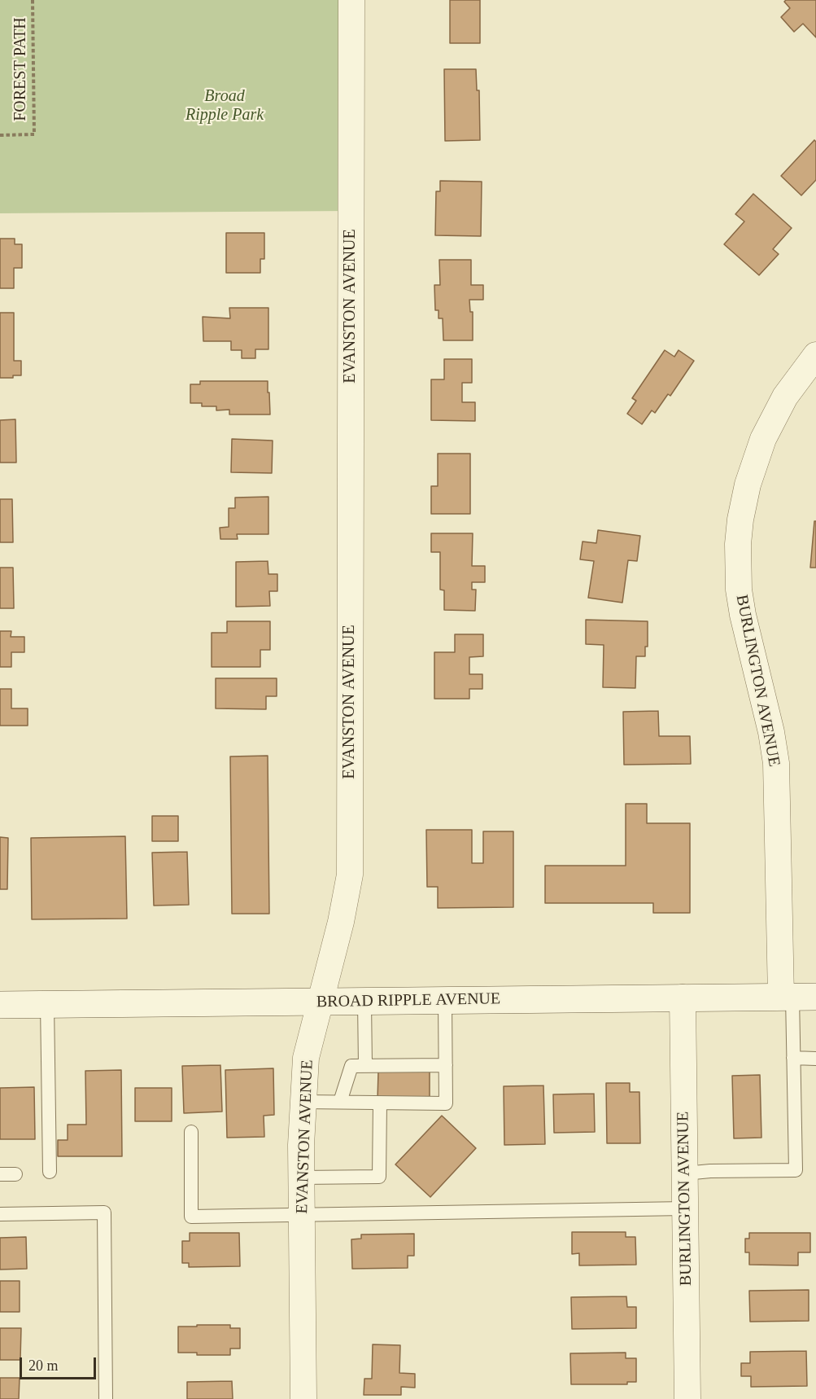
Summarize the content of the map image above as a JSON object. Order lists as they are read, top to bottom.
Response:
{
  "streets": {
    "street": ["EVANSTON AVENUE", "BURLINGTON AVENUE", "BROAD RIPPLE AVENUE"],
    "path": ["FOREST PATH"]
  },
  "crossings": [
    ["EVANSTON AVENUE", "BROAD RIPPLE AVENUE"],
    ["BURLINGTON AVENUE", "BROAD RIPPLE AVENUE"]
  ],
  "parks": ["Broad Ripple Park"],
  "scale_bar": "20 m"
}
